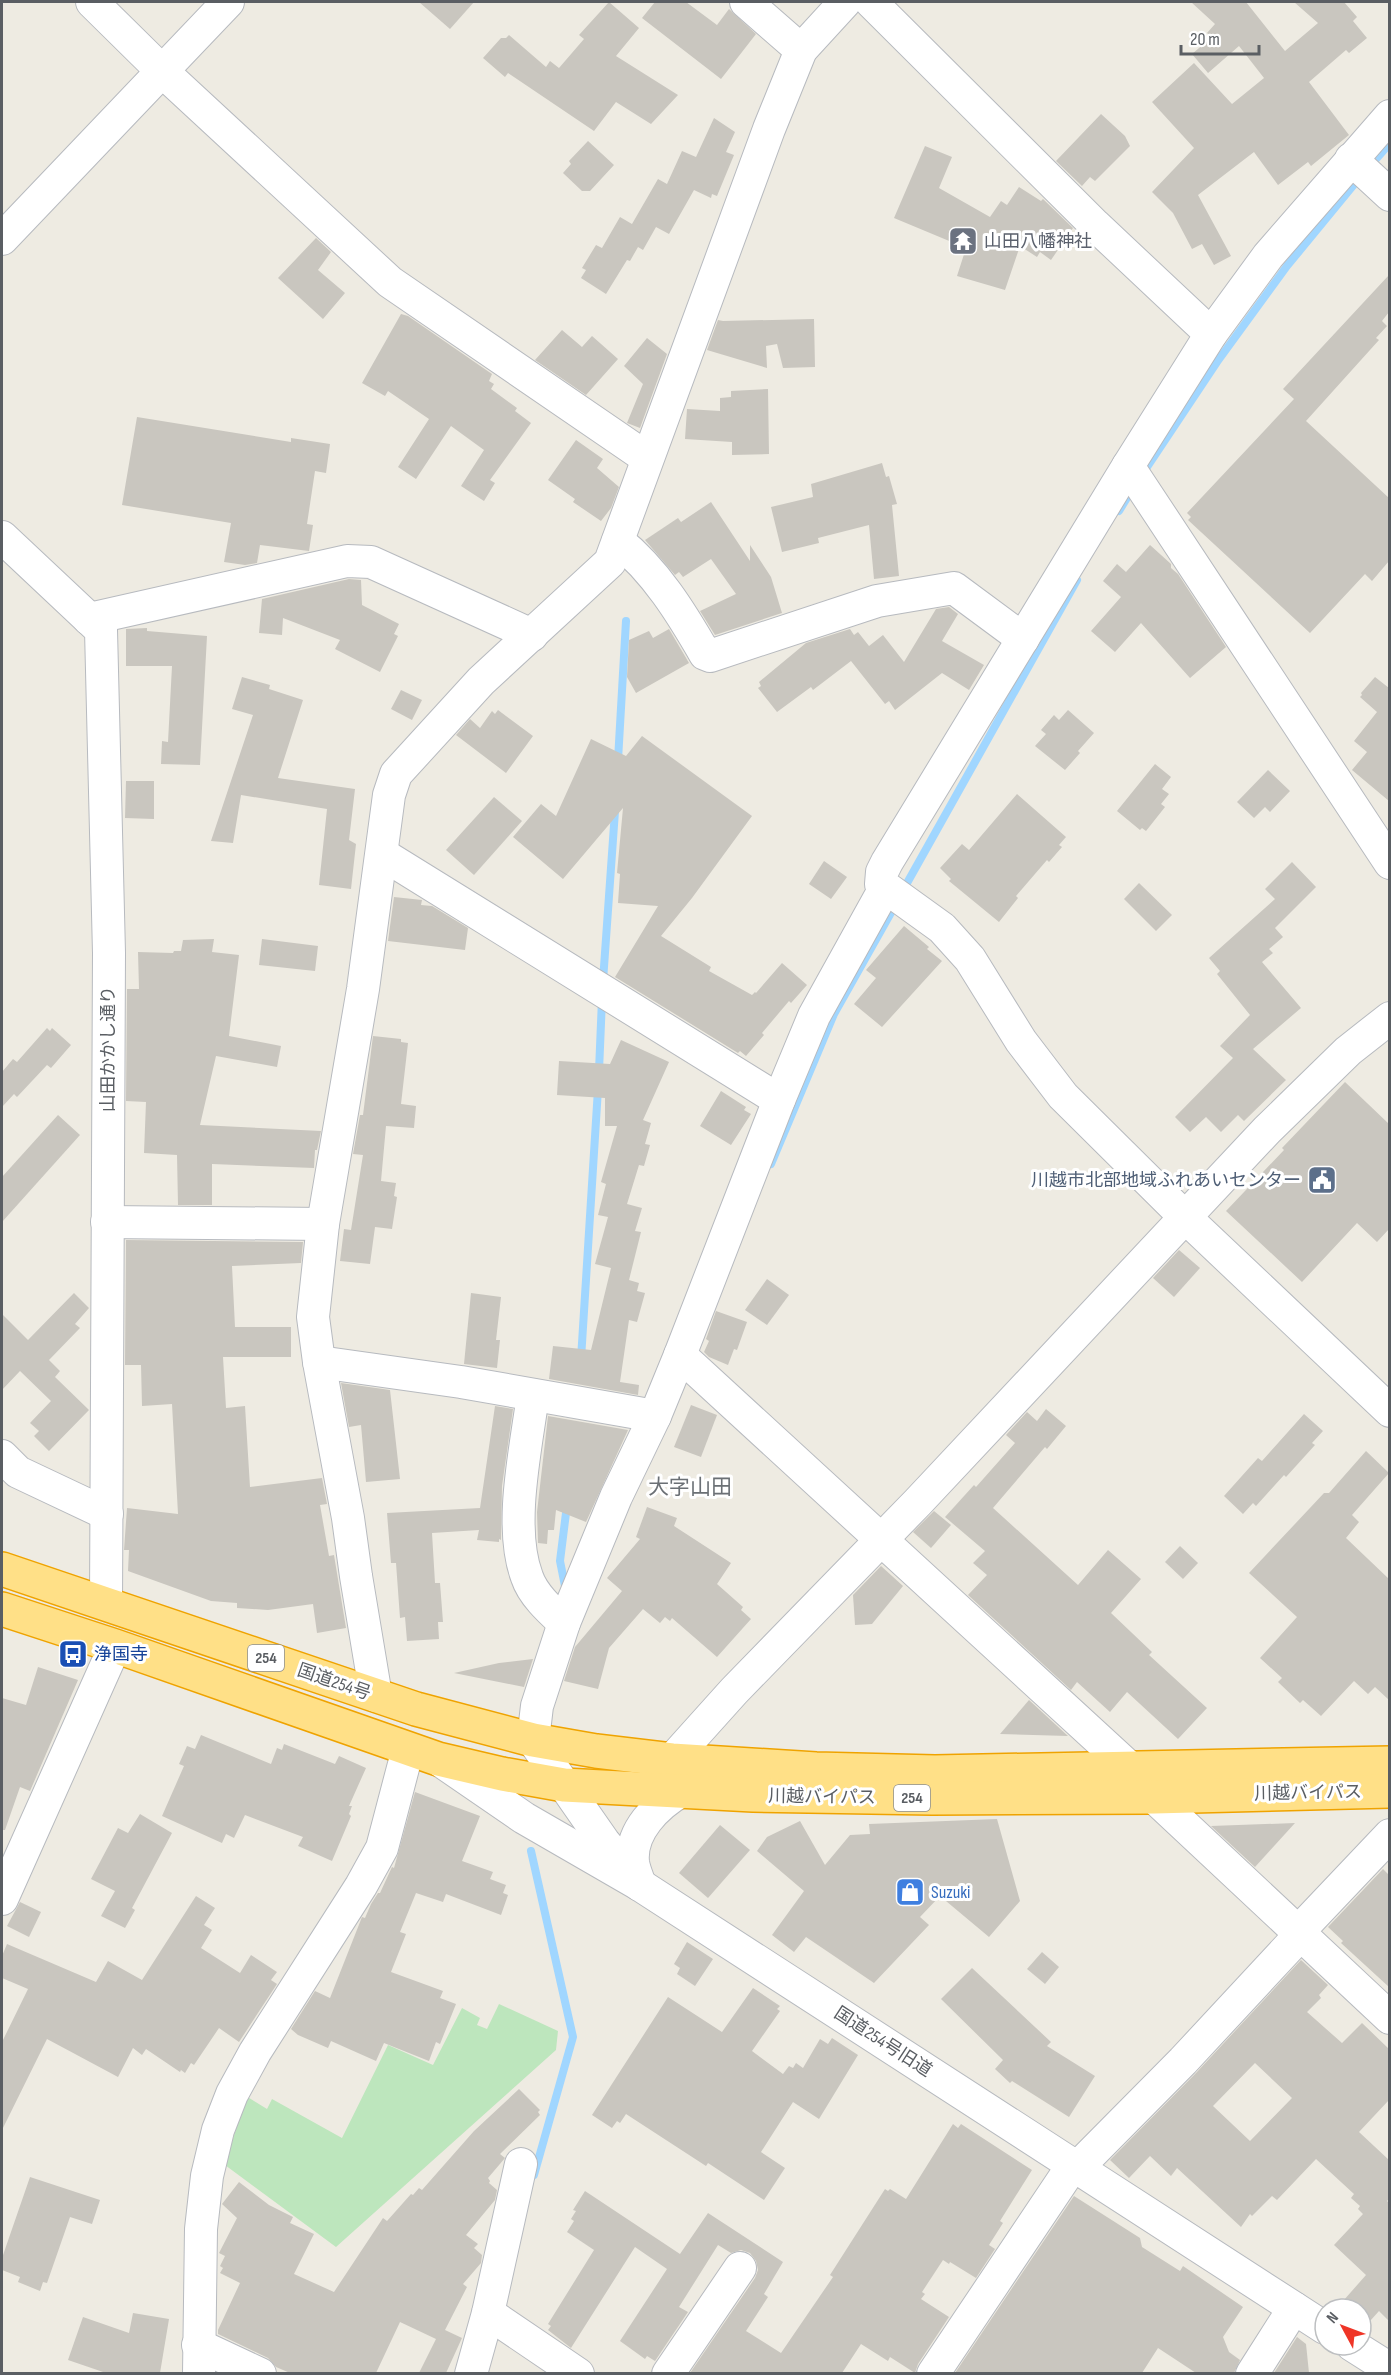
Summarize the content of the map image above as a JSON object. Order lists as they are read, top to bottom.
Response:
{
  "streets": {
    "highway": ["254", "国道254号", "川越バイパス"],
    "street": ["山田かかし通り", "国道254号旧道"]
  },
  "crossings": [
    ["山田かかし通り", "国道254号"],
    ["254", "川越バイパス"],
    ["254", "国道254号旧道"],
    ["国道254号", "川越バイパス"],
    ["川越バイパス", "国道254号旧道"]
  ],
  "districts": ["大字山田"],
  "places": {
    "temple": ["山田八幡神社"],
    "public building": ["川越市北部地域ふれあいセンター"],
    "bus stop": ["浄国寺"],
    "shop": ["Suzuki"]
  },
  "scale_bar": "20 m",
  "north": "top left"
}
